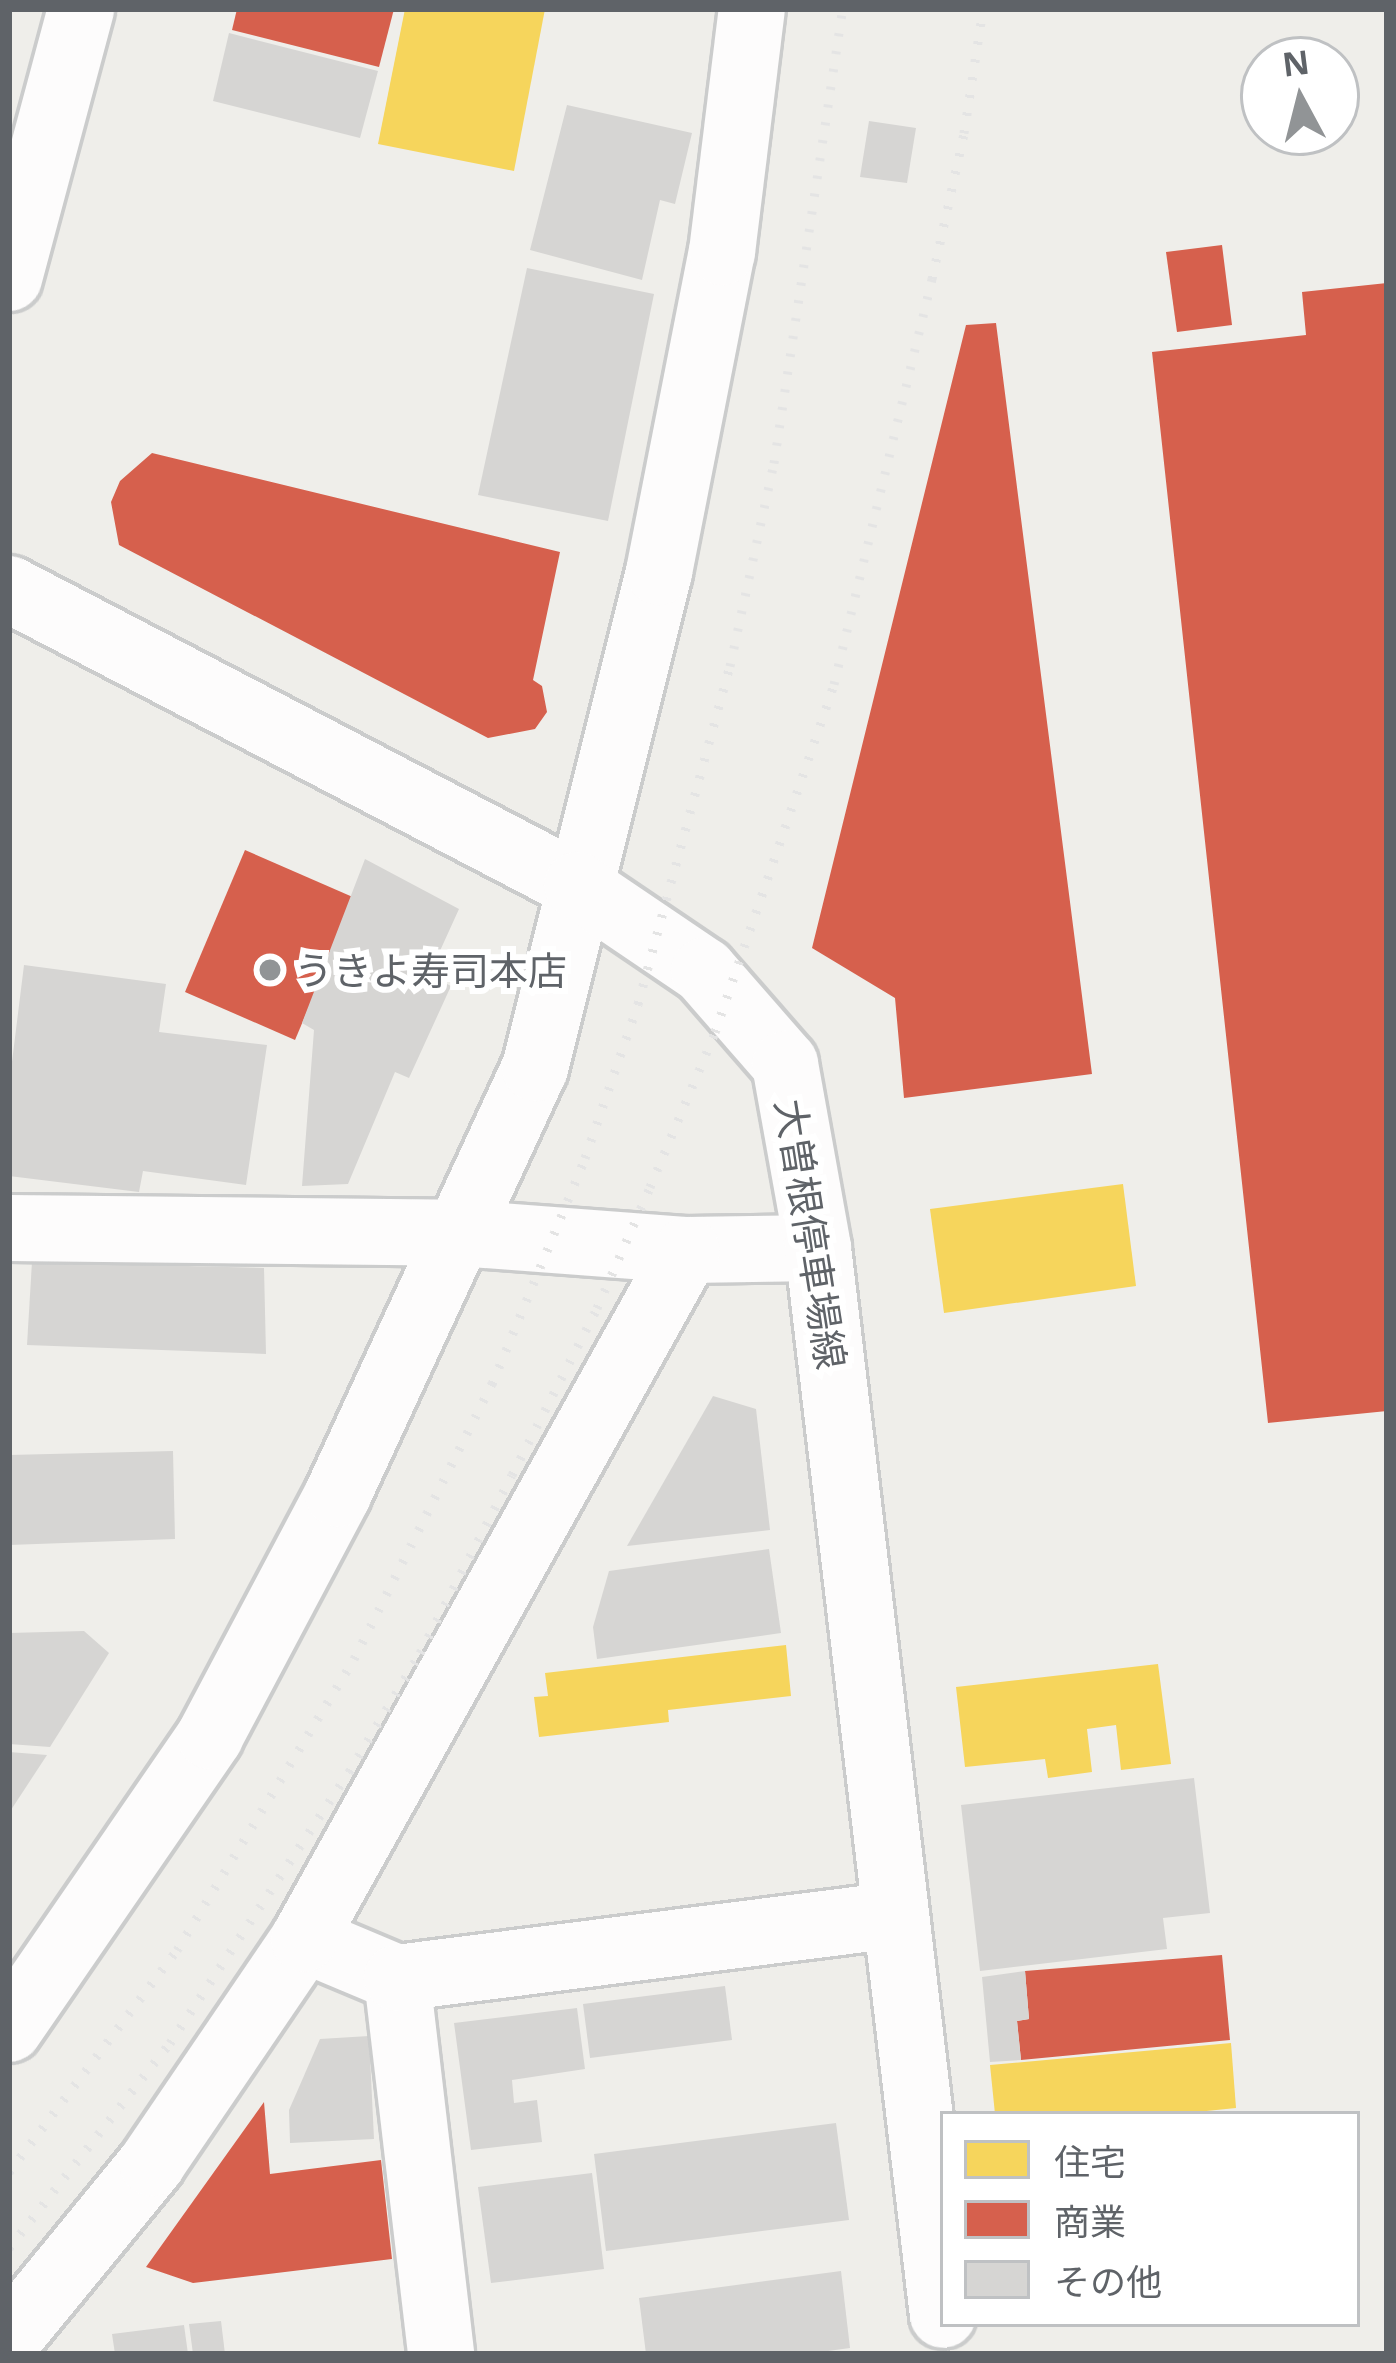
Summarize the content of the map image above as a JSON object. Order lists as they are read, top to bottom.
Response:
{
  "streets": {
    "street": ["大曽根停車場線"]
  },
  "places": ["うきよ寿司本店"],
  "legend": ["住宅", "商業", "その他"],
  "north": "top"
}
